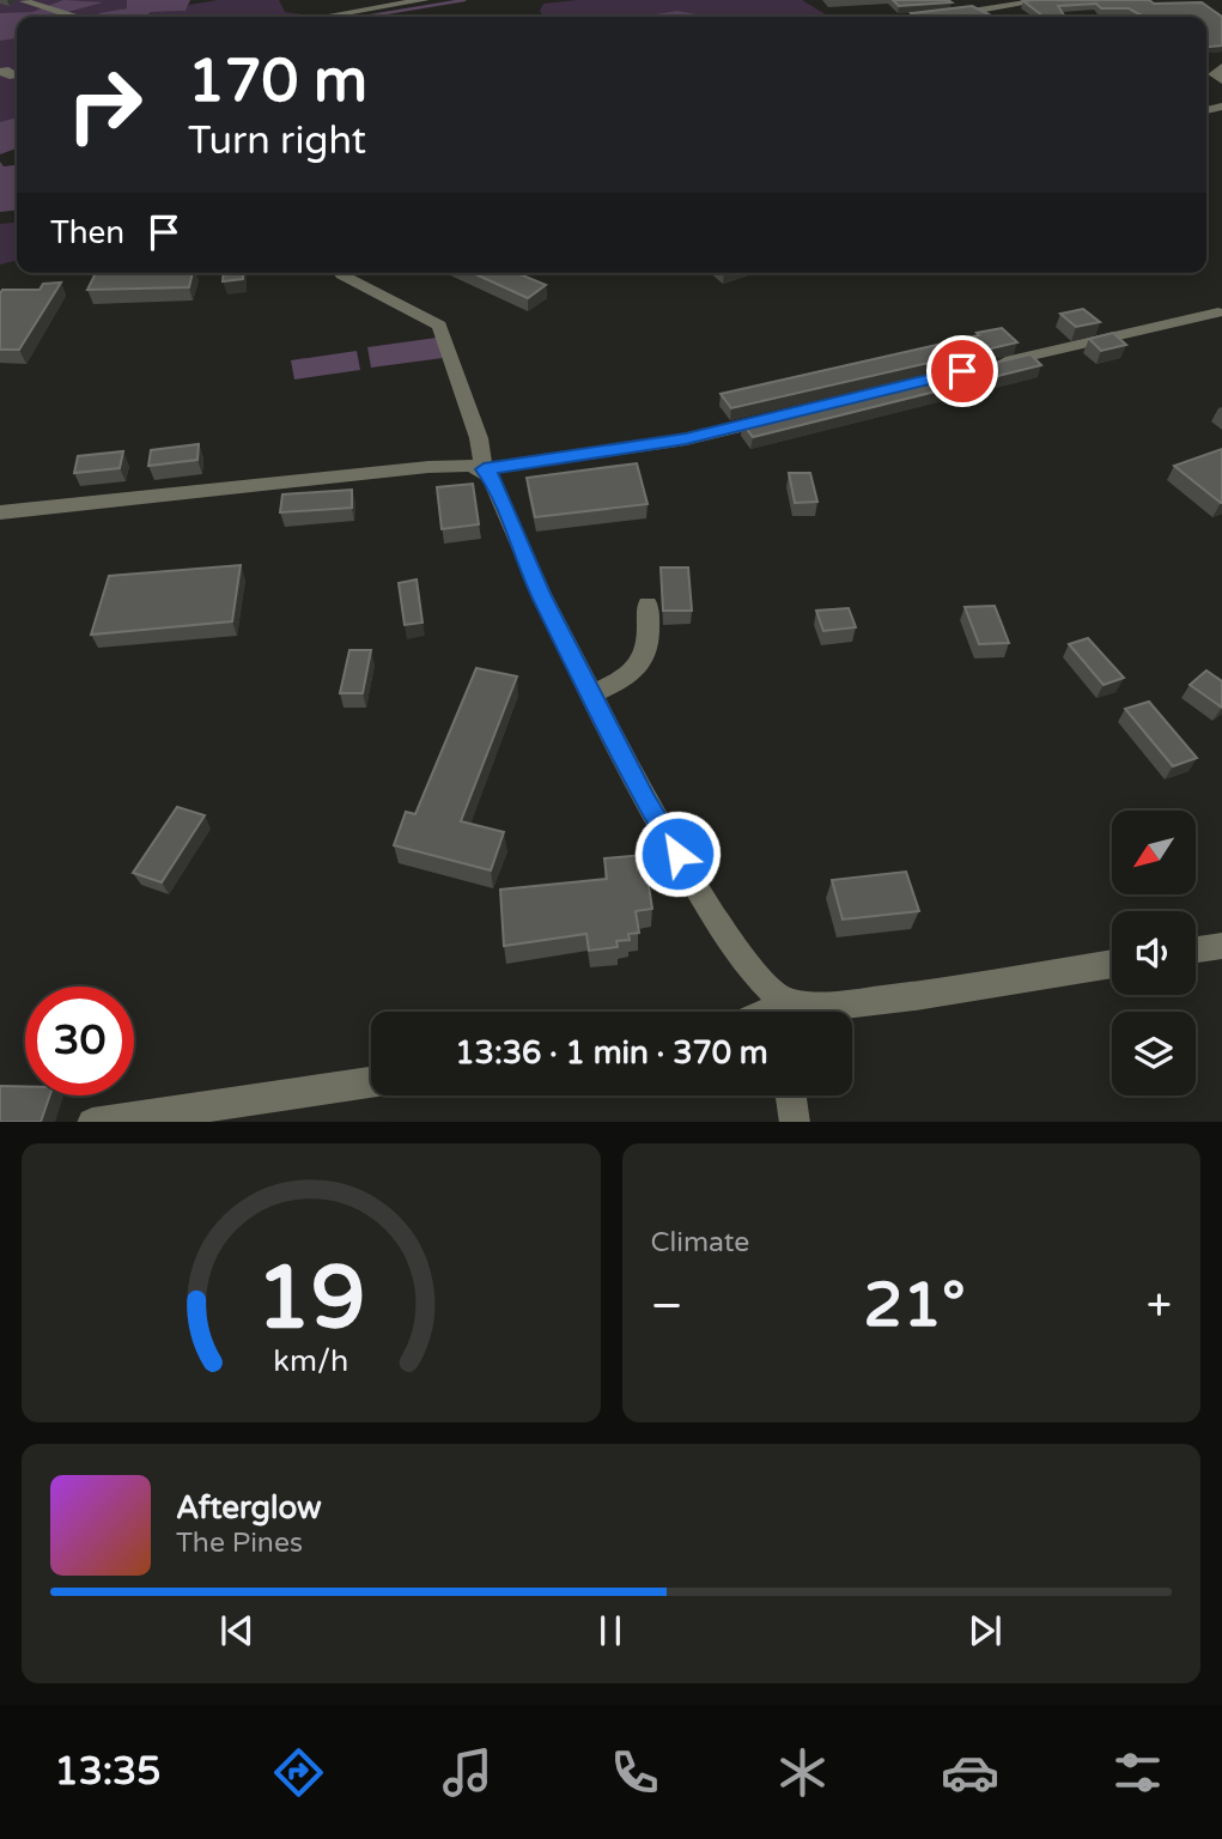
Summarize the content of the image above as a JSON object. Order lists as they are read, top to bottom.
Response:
{
  "north": "bottom left",
  "page": {
    "turn": ["170 m", "Turn right"],
    "then": "Then",
    "limit": "30",
    "trip": "13:36 · 1 min · 370 m",
    "tile": "Climate",
    "heat": ["−", "21°", "+"],
    "song": ["Afterglow", "The Pines"],
    "tabs": "13:35",
    "gauge": ["19", "km/h"]
  }
}
